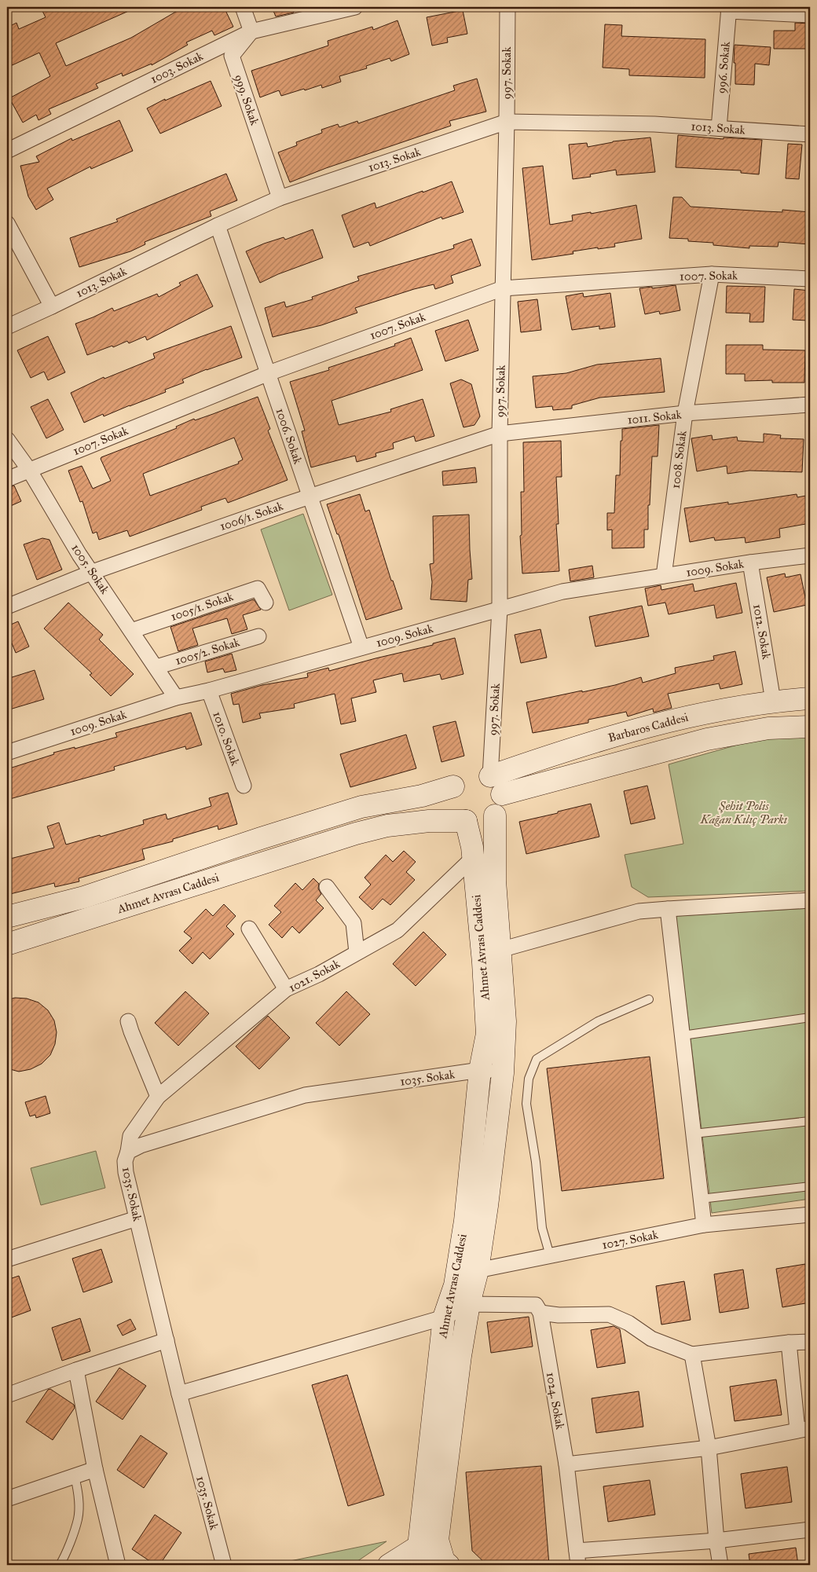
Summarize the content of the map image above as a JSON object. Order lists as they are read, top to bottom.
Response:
{
  "streets": {
    "main road": ["Barbaros Caddesi", "Ahmet Avrası Caddesi"],
    "street": [
      "1003. Sokak",
      "996. Sokak",
      "997. Sokak",
      "999. Sokak",
      "1013. Sokak",
      "1007. Sokak",
      "1011. Sokak",
      "1006. Sokak",
      "1008. Sokak",
      "1006/1. Sokak",
      "1009. Sokak",
      "1005. Sokak",
      "1005/1. Sokak",
      "1012. Sokak",
      "1005/2. Sokak",
      "1010. Sokak",
      "1021. Sokak",
      "1035. Sokak",
      "1027. Sokak",
      "1024. Sokak"
    ]
  },
  "crossings": [
    ["1003. Sokak", "999. Sokak"],
    ["996. Sokak", "1013. Sokak"],
    ["997. Sokak", "1013. Sokak"],
    ["997. Sokak", "1007. Sokak"],
    ["997. Sokak", "1011. Sokak"],
    ["997. Sokak", "1006/1. Sokak"],
    ["997. Sokak", "1009. Sokak"],
    ["997. Sokak", "Barbaros Caddesi"],
    ["997. Sokak", "Ahmet Avrası Caddesi"],
    ["999. Sokak", "1013. Sokak"],
    ["1013. Sokak", "1006. Sokak"],
    ["1007. Sokak", "1006. Sokak"],
    ["1007. Sokak", "1008. Sokak"],
    ["1007. Sokak", "1005. Sokak"],
    ["1011. Sokak", "1008. Sokak"],
    ["1011. Sokak", "1006/1. Sokak"],
    ["1006. Sokak", "1006/1. Sokak"],
    ["1006. Sokak", "1009. Sokak"],
    ["1008. Sokak", "1009. Sokak"],
    ["1006/1. Sokak", "1005. Sokak"],
    ["1009. Sokak", "1005. Sokak"],
    ["1009. Sokak", "1012. Sokak"],
    ["1009. Sokak", "1010. Sokak"],
    ["1005. Sokak", "1005/1. Sokak"],
    ["1005. Sokak", "1005/2. Sokak"],
    ["1012. Sokak", "Barbaros Caddesi"],
    ["Barbaros Caddesi", "Ahmet Avrası Caddesi"],
    ["Ahmet Avrası Caddesi", "1021. Sokak"],
    ["Ahmet Avrası Caddesi", "1035. Sokak"],
    ["Ahmet Avrası Caddesi", "1027. Sokak"],
    ["1021. Sokak", "1035. Sokak"]
  ],
  "parks": ["Şehit Polis Kağan Kılıç Parkı"]
}
